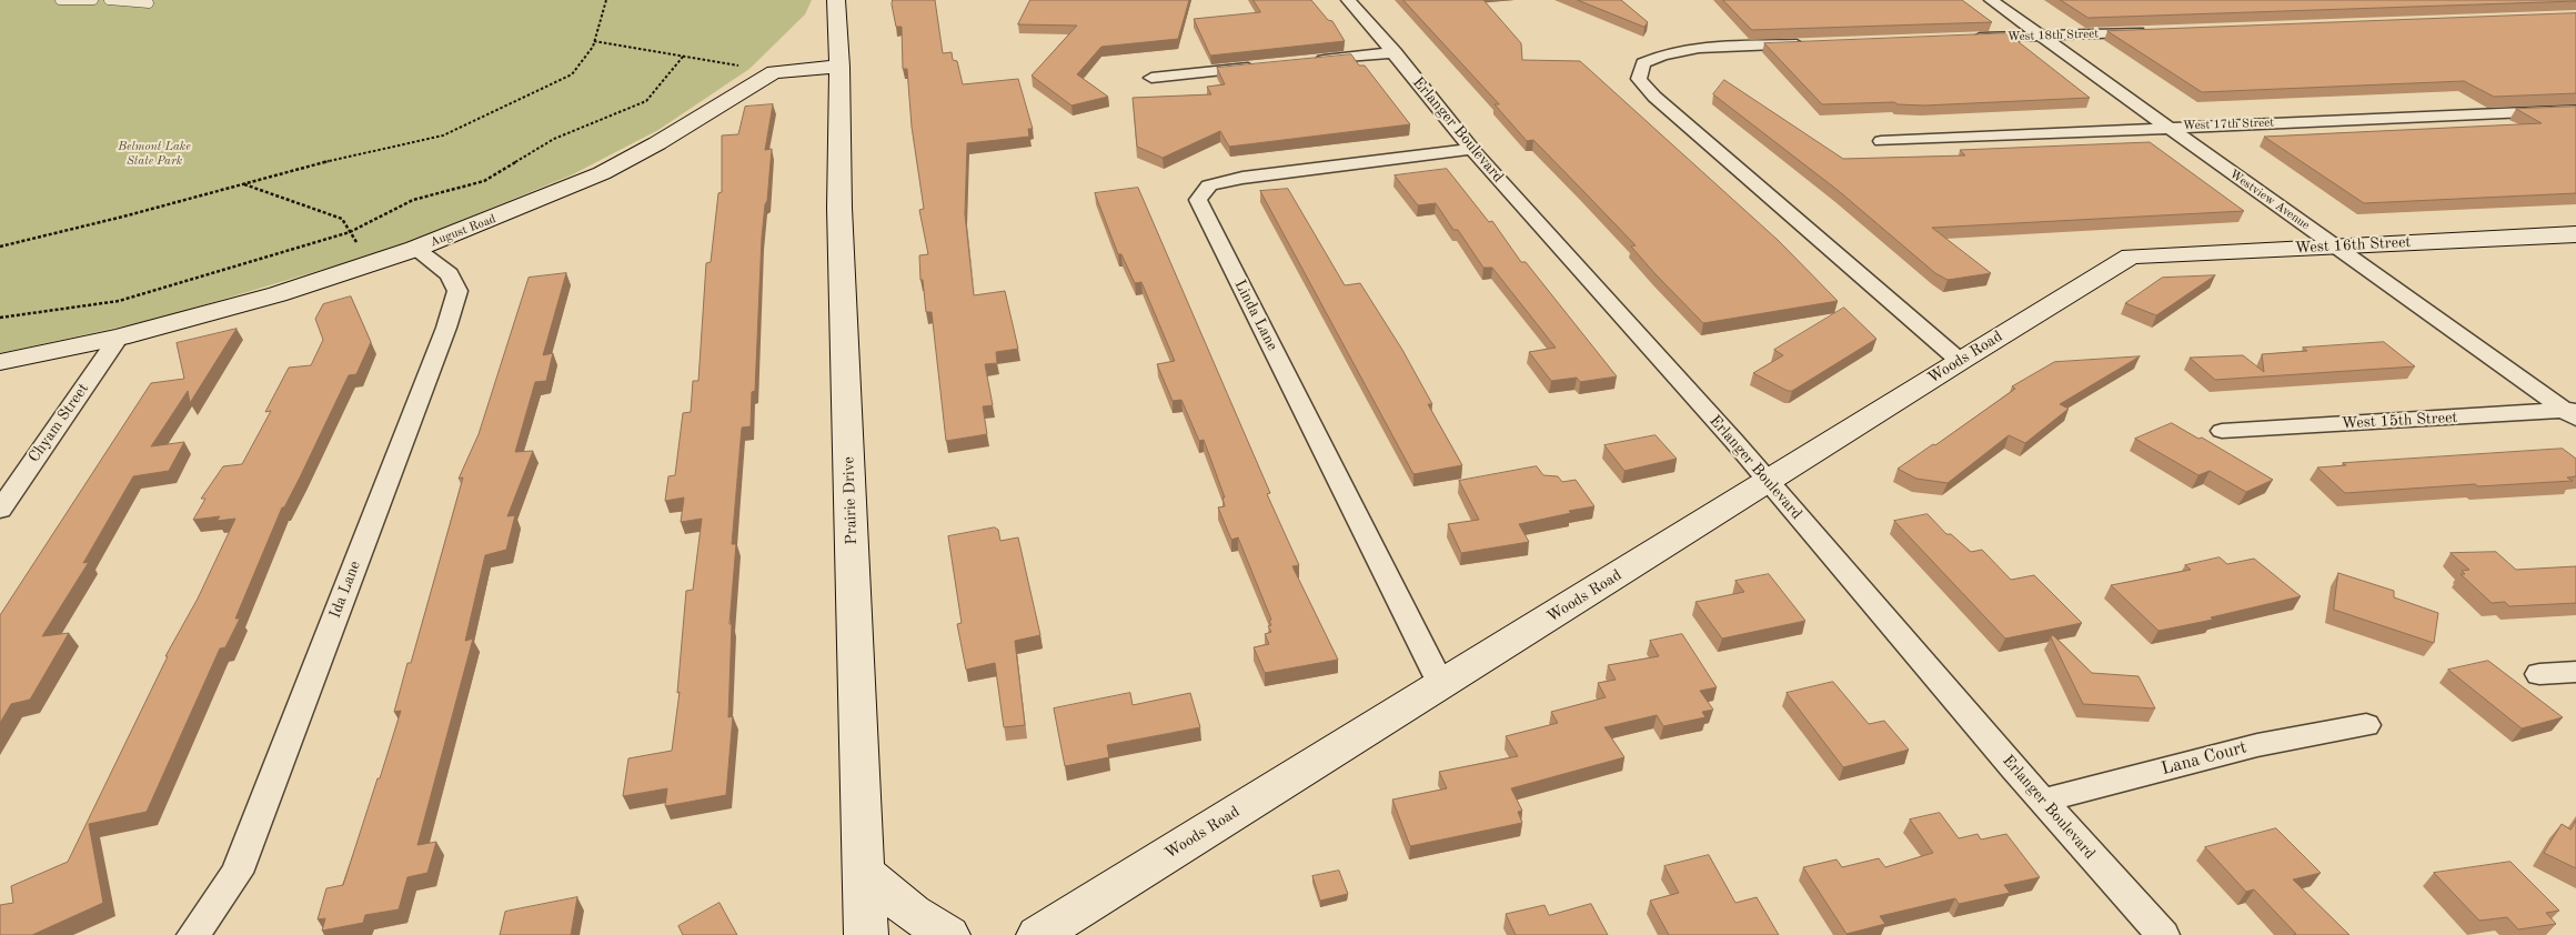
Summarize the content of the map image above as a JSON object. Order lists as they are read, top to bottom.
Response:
{
  "streets": {
    "street": [
      "West 18th Street",
      "West 17th Street",
      "Erlanger Boulevard",
      "Westview Avenue",
      "August Road",
      "West 16th Street",
      "Linda Lane",
      "Woods Road",
      "West 15th Street",
      "Chyam Street",
      "Prairie Drive",
      "Ida Lane",
      "Lana Court"
    ]
  },
  "crossings": [
    ["West 18th Street", "Westview Avenue"],
    ["West 17th Street", "Westview Avenue"],
    ["Erlanger Boulevard", "Linda Lane"],
    ["Erlanger Boulevard", "Woods Road"],
    ["Erlanger Boulevard", "Lana Court"],
    ["Westview Avenue", "West 16th Street"],
    ["Westview Avenue", "West 15th Street"],
    ["August Road", "Chyam Street"],
    ["August Road", "Prairie Drive"],
    ["August Road", "Ida Lane"],
    ["West 16th Street", "Woods Road"],
    ["Linda Lane", "Woods Road"]
  ],
  "parks": ["Belmont Lake State Park"]
}
